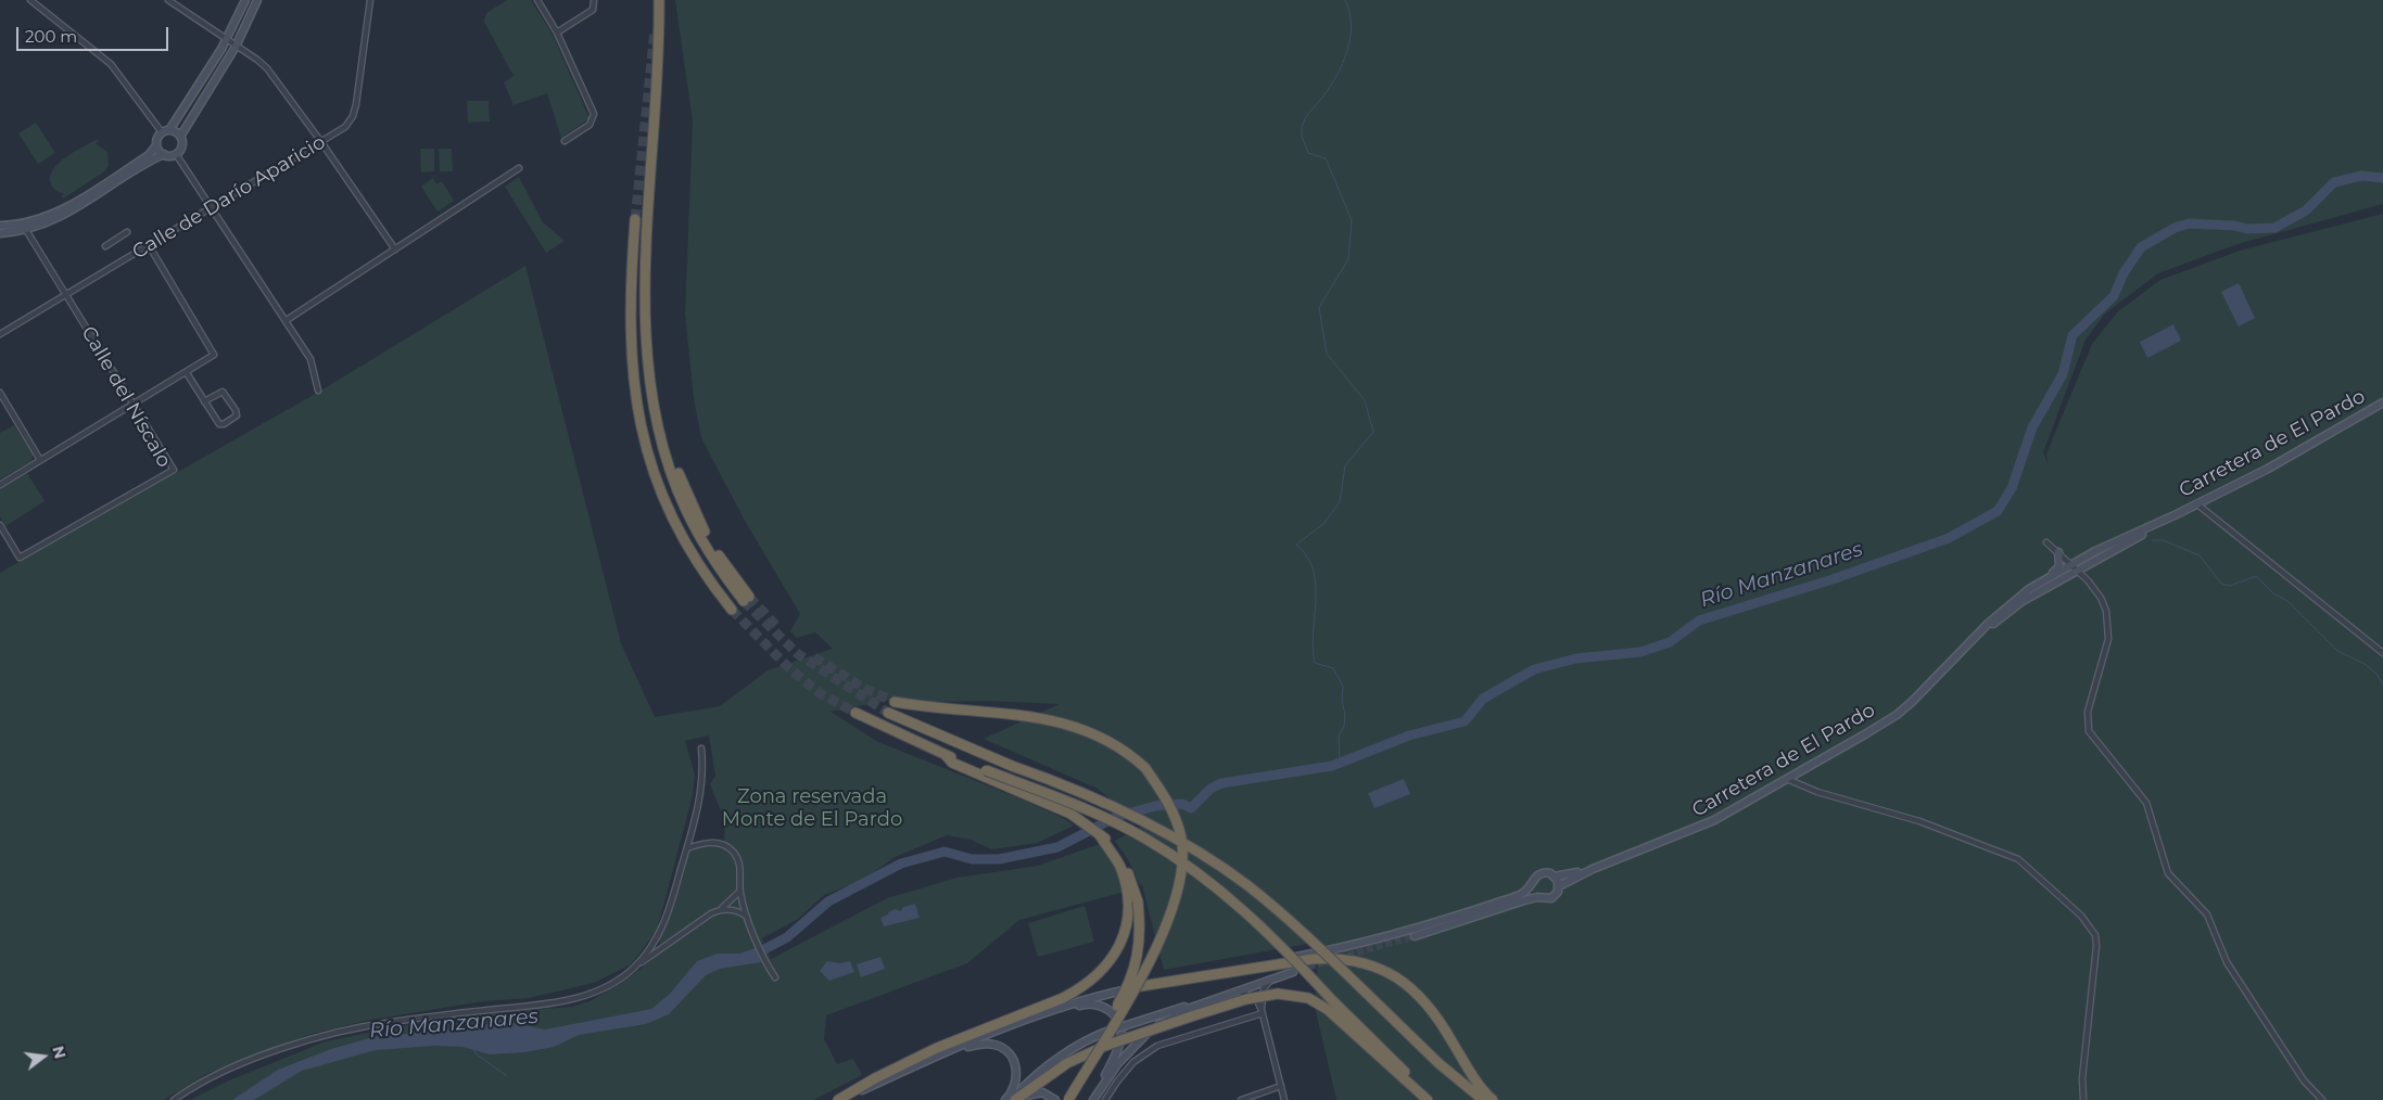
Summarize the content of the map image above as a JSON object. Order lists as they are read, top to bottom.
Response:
{
  "streets": {
    "street": ["Calle de Darío Aparicio", "Calle del Níscalo", "Carretera de El Pardo"]
  },
  "crossings": [
    ["Calle de Darío Aparicio", "Calle del Níscalo"]
  ],
  "water": ["Río Manzanares"],
  "parks": ["Zona reservada Monte de El Pardo"],
  "scale_bar": "200 m",
  "north": "right"
}
